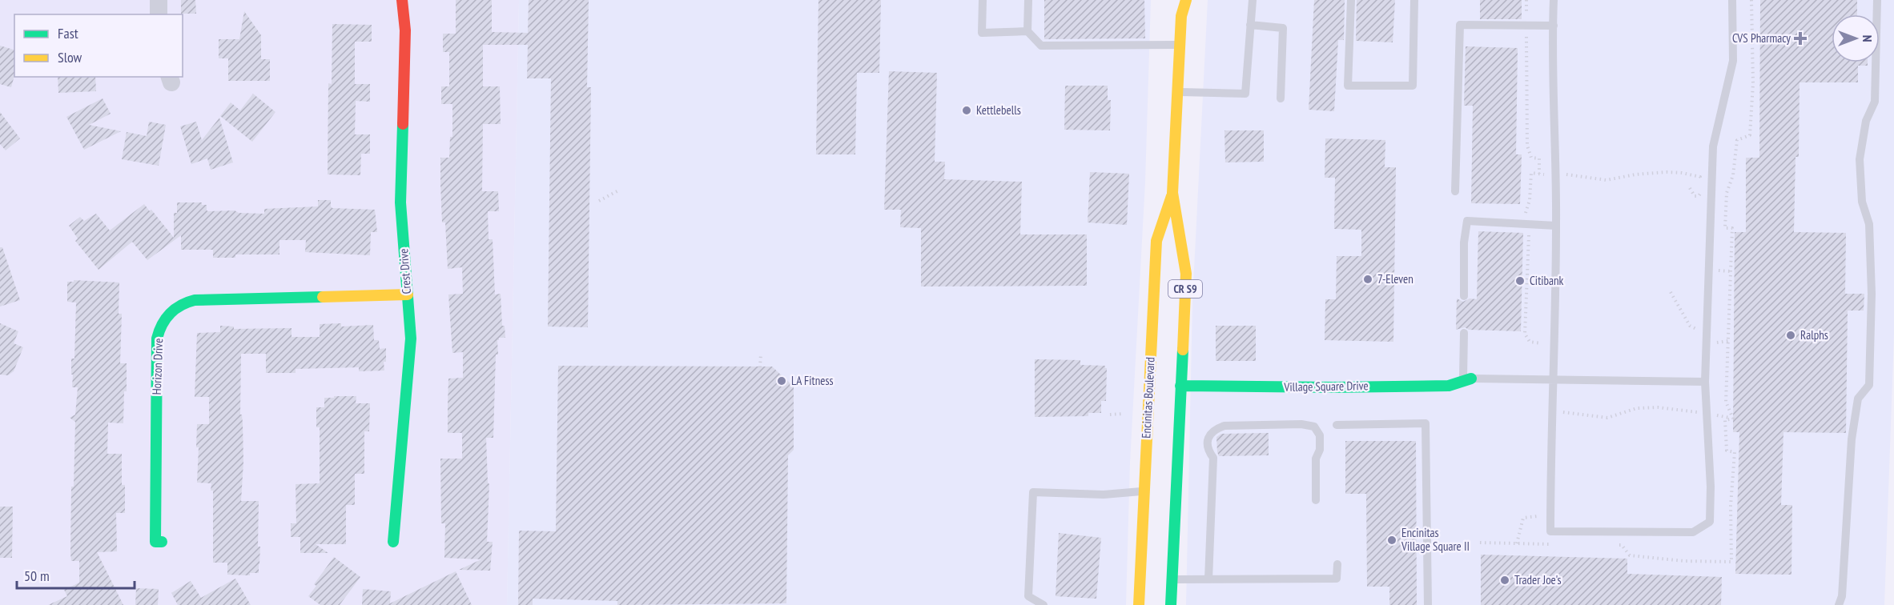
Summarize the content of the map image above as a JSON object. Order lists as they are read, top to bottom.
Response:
{
  "streets": {
    "street": [
      "Crest Drive",
      "CR S9",
      "Horizon Drive",
      "Village Square Drive",
      "Encinitas Boulevard"
    ]
  },
  "crossings": [
    ["Crest Drive", "Horizon Drive"],
    ["Village Square Drive", "Encinitas Boulevard"]
  ],
  "places": {
    "health": ["CVS Pharmacy"],
    "other": [
      "Kettlebells",
      "7-Eleven",
      "Citibank",
      "Ralphs",
      "LA Fitness",
      "Encinitas Village Square II",
      "Trader Joe's"
    ]
  },
  "legend": ["Fast", "Slow"],
  "scale_bar": "50 m",
  "north": "right"
}
